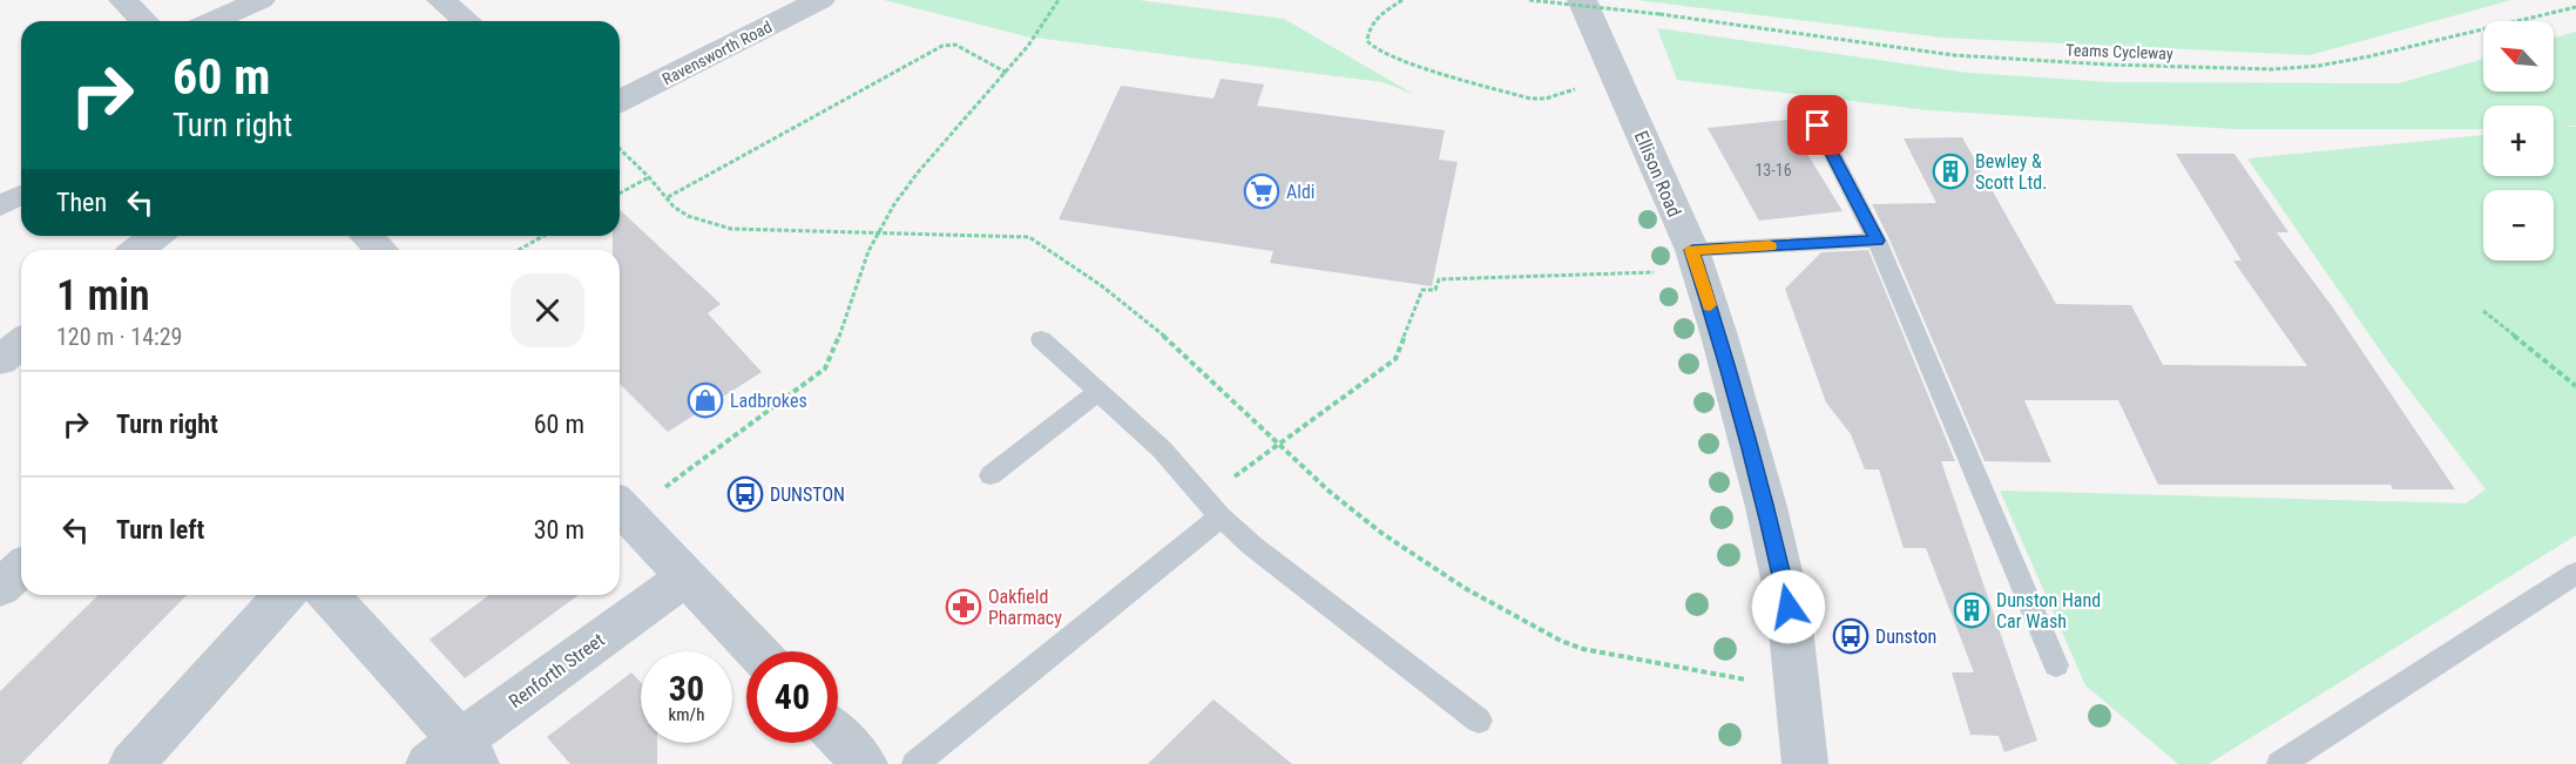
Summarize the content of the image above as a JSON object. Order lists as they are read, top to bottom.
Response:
{
  "streets": {
    "street": ["Ravensworth Road", "Ellison Road", "Renforth Street"],
    "path": ["Teams Cycleway"]
  },
  "places": {
    "building": ["Bewley & Scott Ltd.", "Dunston Hand Car Wash"],
    "supermarket": ["Aldi"],
    "shop": ["Ladbrokes"],
    "bus stop": ["DUNSTON", "Dunston"],
    "pharmacy": ["Oakfield Pharmacy"]
  },
  "house_numbers": ["13-16"],
  "north": "top left",
  "page": {
    "map_buttons": ["+", "−"],
    "turn": ["60 m", "Turn right"],
    "then": "Then",
    "heading": ["1 min", "120 m · 14:29"],
    "list": [
      {
        "name": "Turn right",
        "value": "60 m"
      },
      {
        "name": "Turn left",
        "value": "30 m"
      }
    ],
    "speed": "30 km/h",
    "limit": "40"
  }
}
